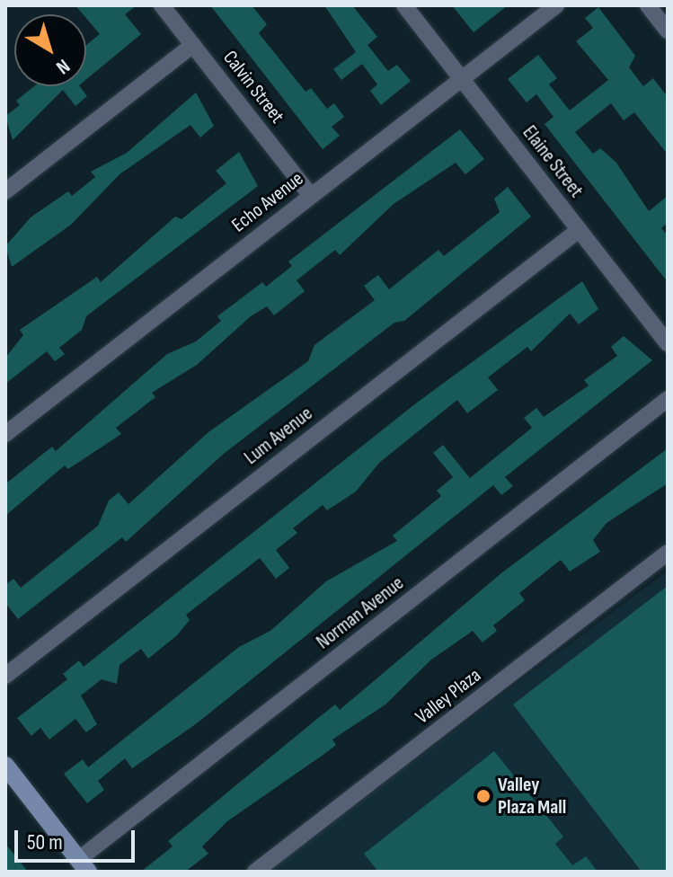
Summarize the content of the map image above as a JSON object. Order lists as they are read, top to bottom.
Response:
{
  "streets": {
    "street": [
      "Calvin Street",
      "Elaine Street",
      "Echo Avenue",
      "Lum Avenue",
      "Norman Avenue",
      "Valley Plaza"
    ]
  },
  "crossings": [
    ["Calvin Street", "Echo Avenue"],
    ["Elaine Street", "Echo Avenue"],
    ["Elaine Street", "Lum Avenue"]
  ],
  "places": ["Valley Plaza Mall"],
  "scale_bar": "50 m",
  "north": "bottom right"
}
